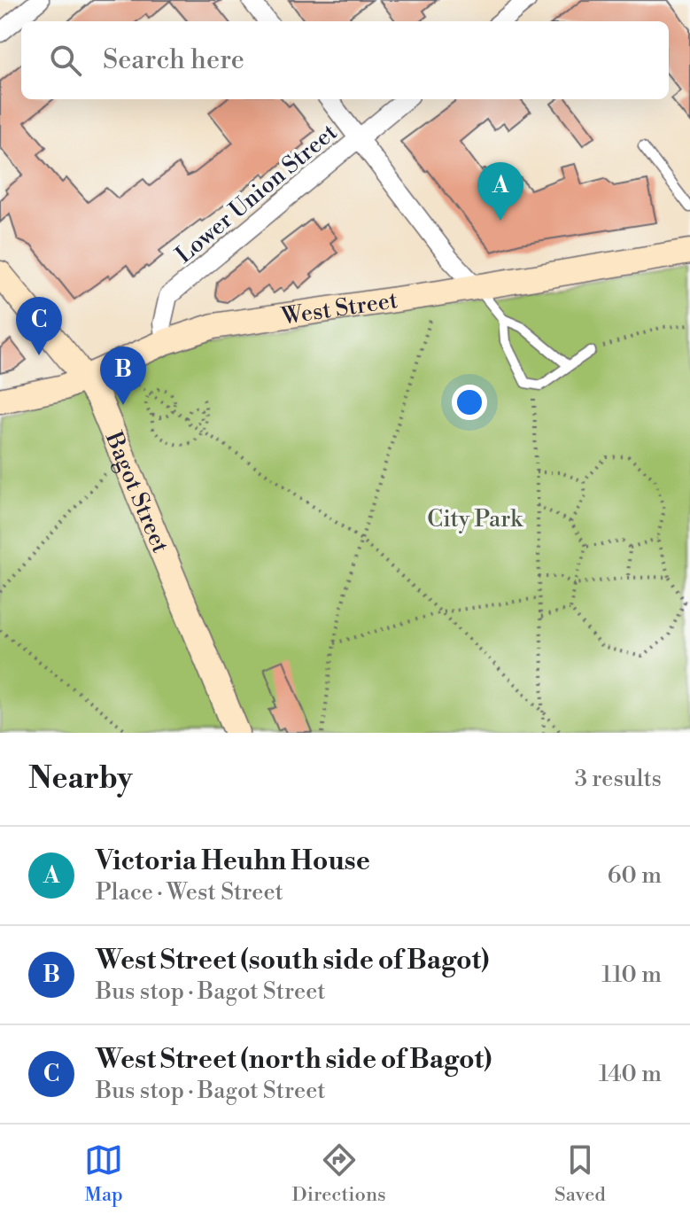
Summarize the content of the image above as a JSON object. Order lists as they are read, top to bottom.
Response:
{
  "streets": {
    "street": ["Lower Union Street", "West Street", "Bagot Street"]
  },
  "crossings": [
    ["Lower Union Street", "West Street"],
    ["West Street", "Bagot Street"]
  ],
  "parks": ["City Park"],
  "page": {
    "search": "Search here",
    "pins": ["A", "C", "B"],
    "heading": ["Nearby", "3 results"],
    "list": [
      {
        "mark": "A",
        "name": "Victoria Heuhn House",
        "note": "Place · West Street",
        "value": "60 m"
      },
      {
        "mark": "B",
        "name": "West Street (south side of Bagot)",
        "note": "Bus stop · Bagot Street",
        "value": "110 m"
      },
      {
        "mark": "C",
        "name": "West Street (north side of Bagot)",
        "note": "Bus stop · Bagot Street",
        "value": "140 m"
      }
    ],
    "nav": ["Map", "Directions", "Saved"]
  }
}
